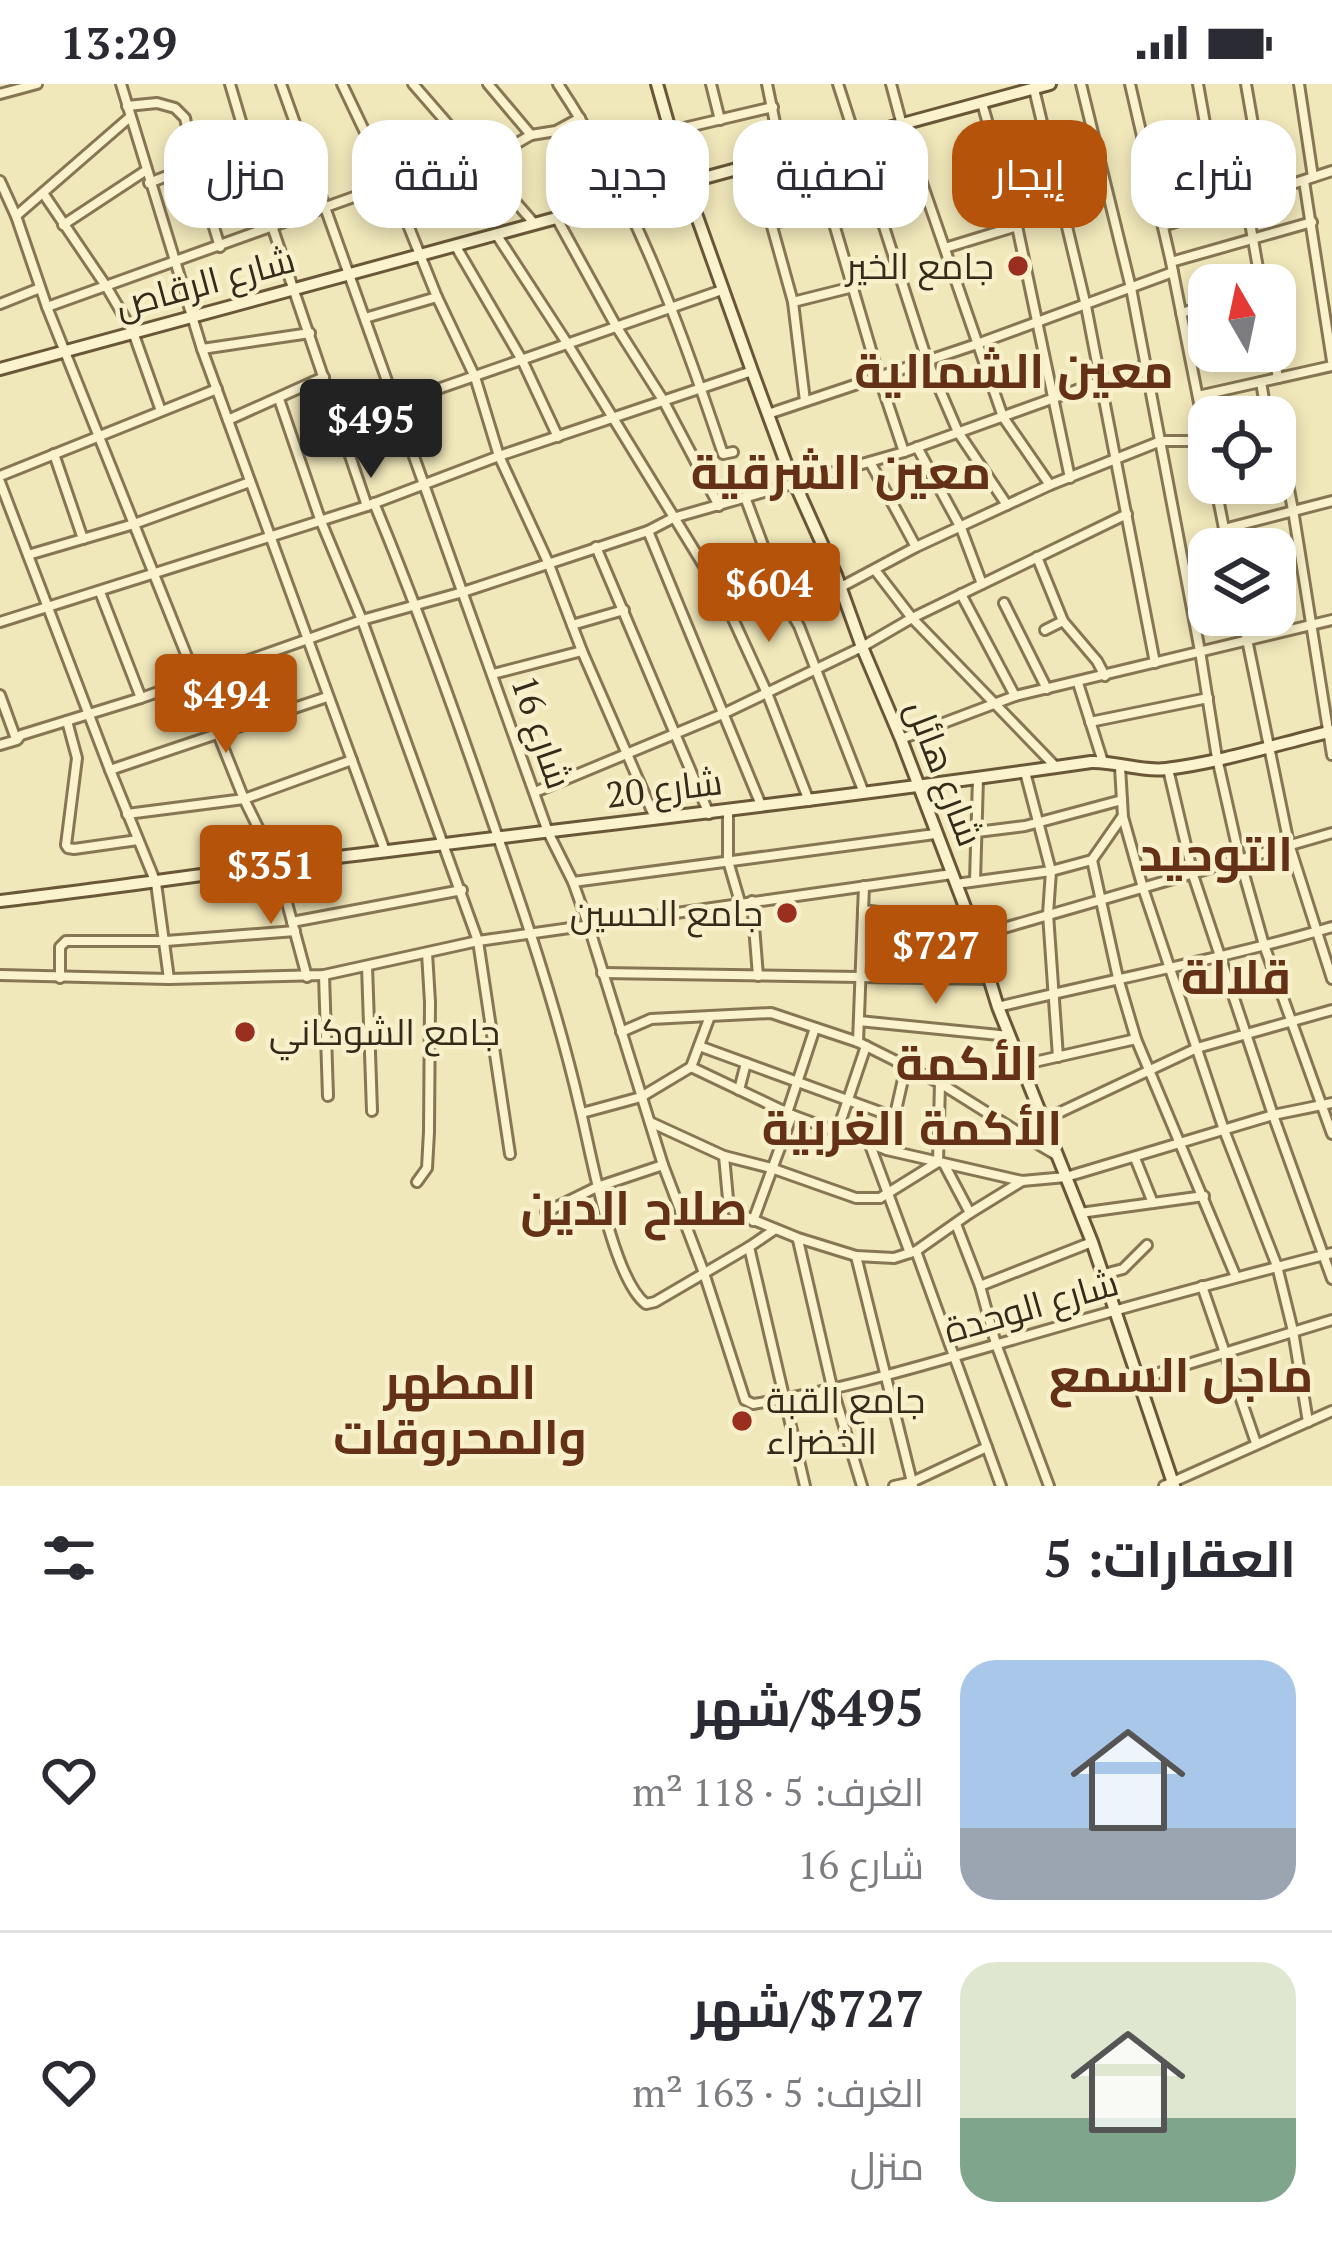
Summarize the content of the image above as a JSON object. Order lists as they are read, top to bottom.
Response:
{
  "streets": {
    "street": [
      "شارع الرقاص",
      "شارع 16",
      "شارع هائل",
      "شارع 20",
      "شارع الوحدة"
    ]
  },
  "crossings": [
    ["شارع الرقاص", "شارع 16"],
    ["شارع 16", "شارع 20"],
    ["شارع 16", "شارع الوحدة"],
    ["شارع هائل", "شارع 20"],
    ["شارع هائل", "شارع الوحدة"]
  ],
  "districts": [
    "معين الشمالية",
    "معين الشرقية",
    "التوحيد",
    "قلالة",
    "الأكمة",
    "الأكمة الغربية",
    "صلاح الدين",
    "ماجل السمع",
    "المطهر والمحروقات"
  ],
  "places": [
    "جامع الخير",
    "جامع الحسين",
    "جامع الشوكاني",
    "جامع القبة الخضراء"
  ],
  "north": "top",
  "page": {
    "status": "13:29",
    "chip": [
      "شراء",
      "إيجار",
      "تصفية",
      "جديد",
      "شقة",
      "منزل"
    ],
    "price": [
      "$495",
      "$604",
      "$494",
      "$351",
      "$727"
    ],
    "heading": "العقارات: 5",
    "list": [
      {
        "name": "$495/شهر",
        "note": "الغرف: 5 · 118 m² · شارع 16"
      },
      {
        "name": "$727/شهر",
        "note": "الغرف: 5 · 163 m² · منزل"
      }
    ]
  }
}
